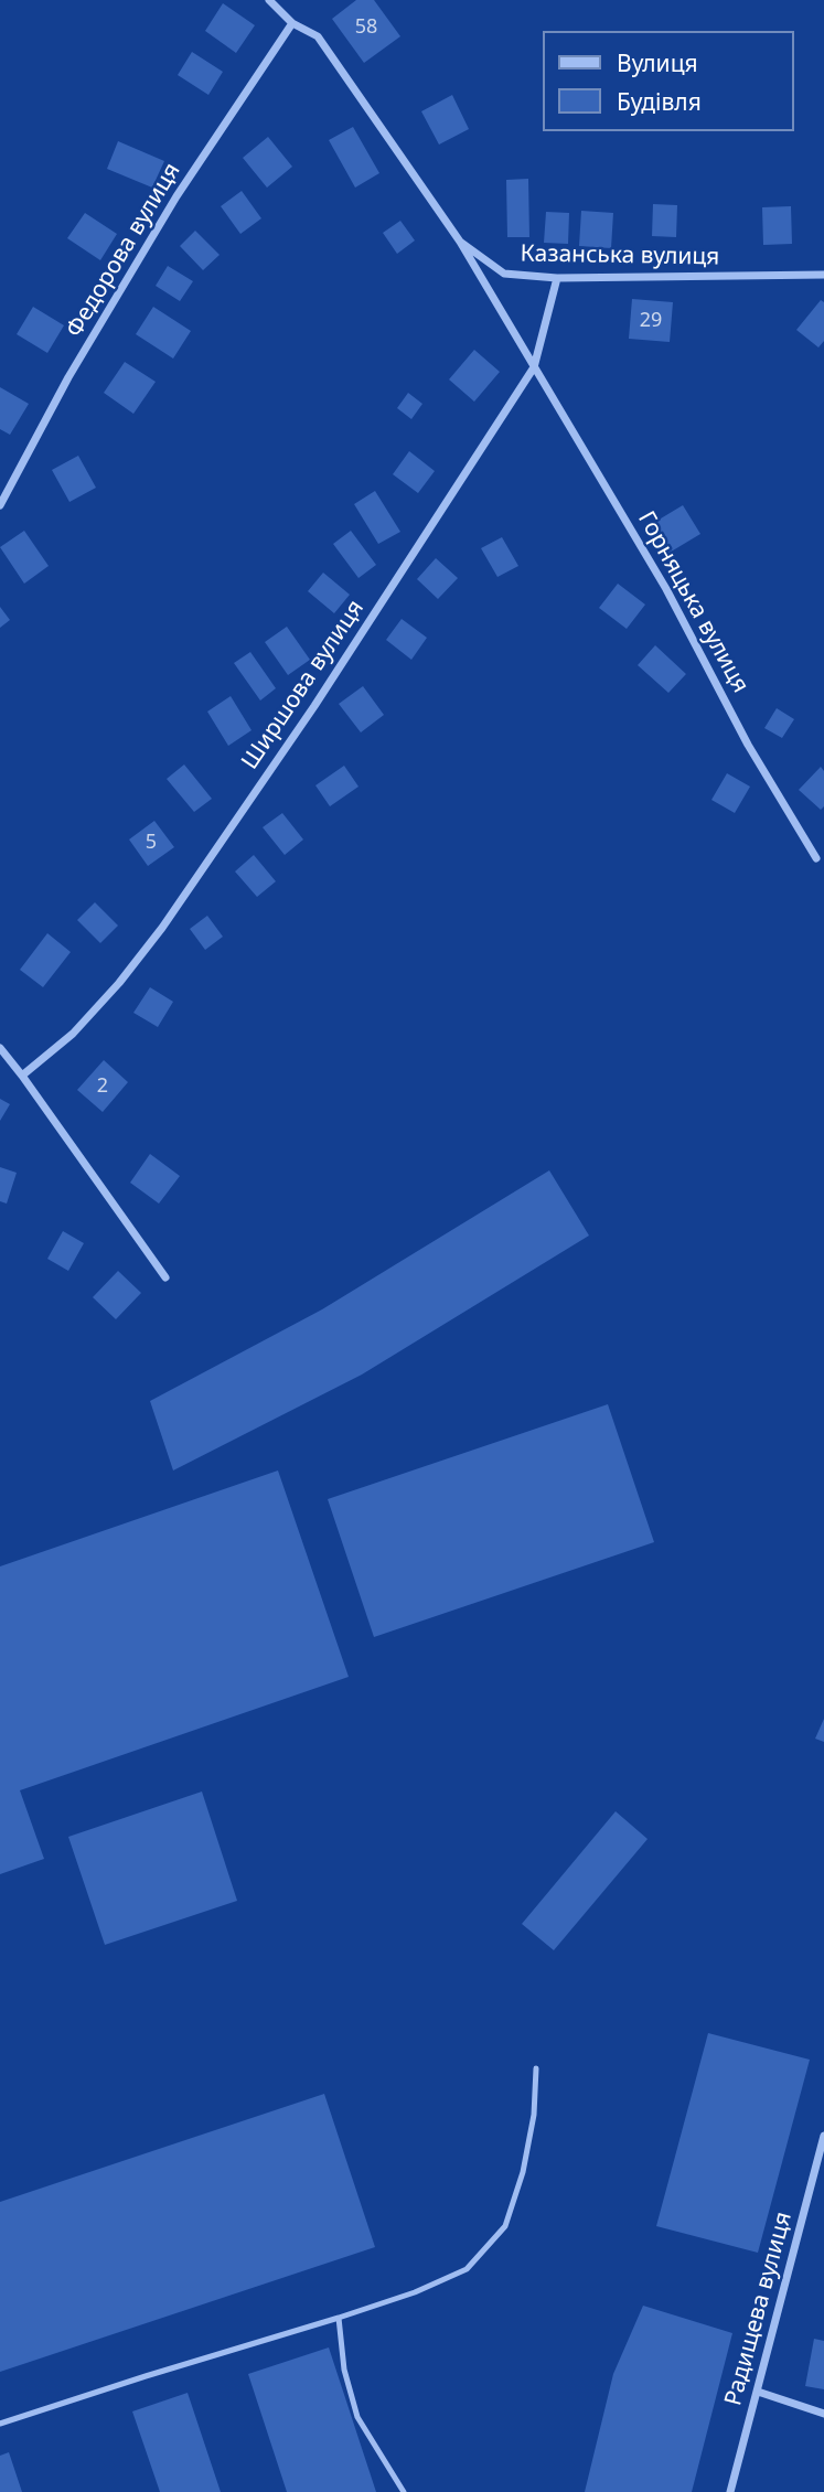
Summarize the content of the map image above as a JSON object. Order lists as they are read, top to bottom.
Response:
{
  "streets": {
    "street": [
      "Федорова вулиця",
      "Казанська вулиця",
      "Горняцька вулиця",
      "Ширшова вулиця",
      "Радищева вулиця"
    ]
  },
  "crossings": [
    ["Федорова вулиця", "Казанська вулиця"],
    ["Казанська вулиця", "Горняцька вулиця"],
    ["Казанська вулиця", "Ширшова вулиця"],
    ["Горняцька вулиця", "Ширшова вулиця"]
  ],
  "house_numbers": [
    "58",
    "29",
    "5",
    "2"
  ],
  "legend": ["Вулиця", "Будівля"]
}
